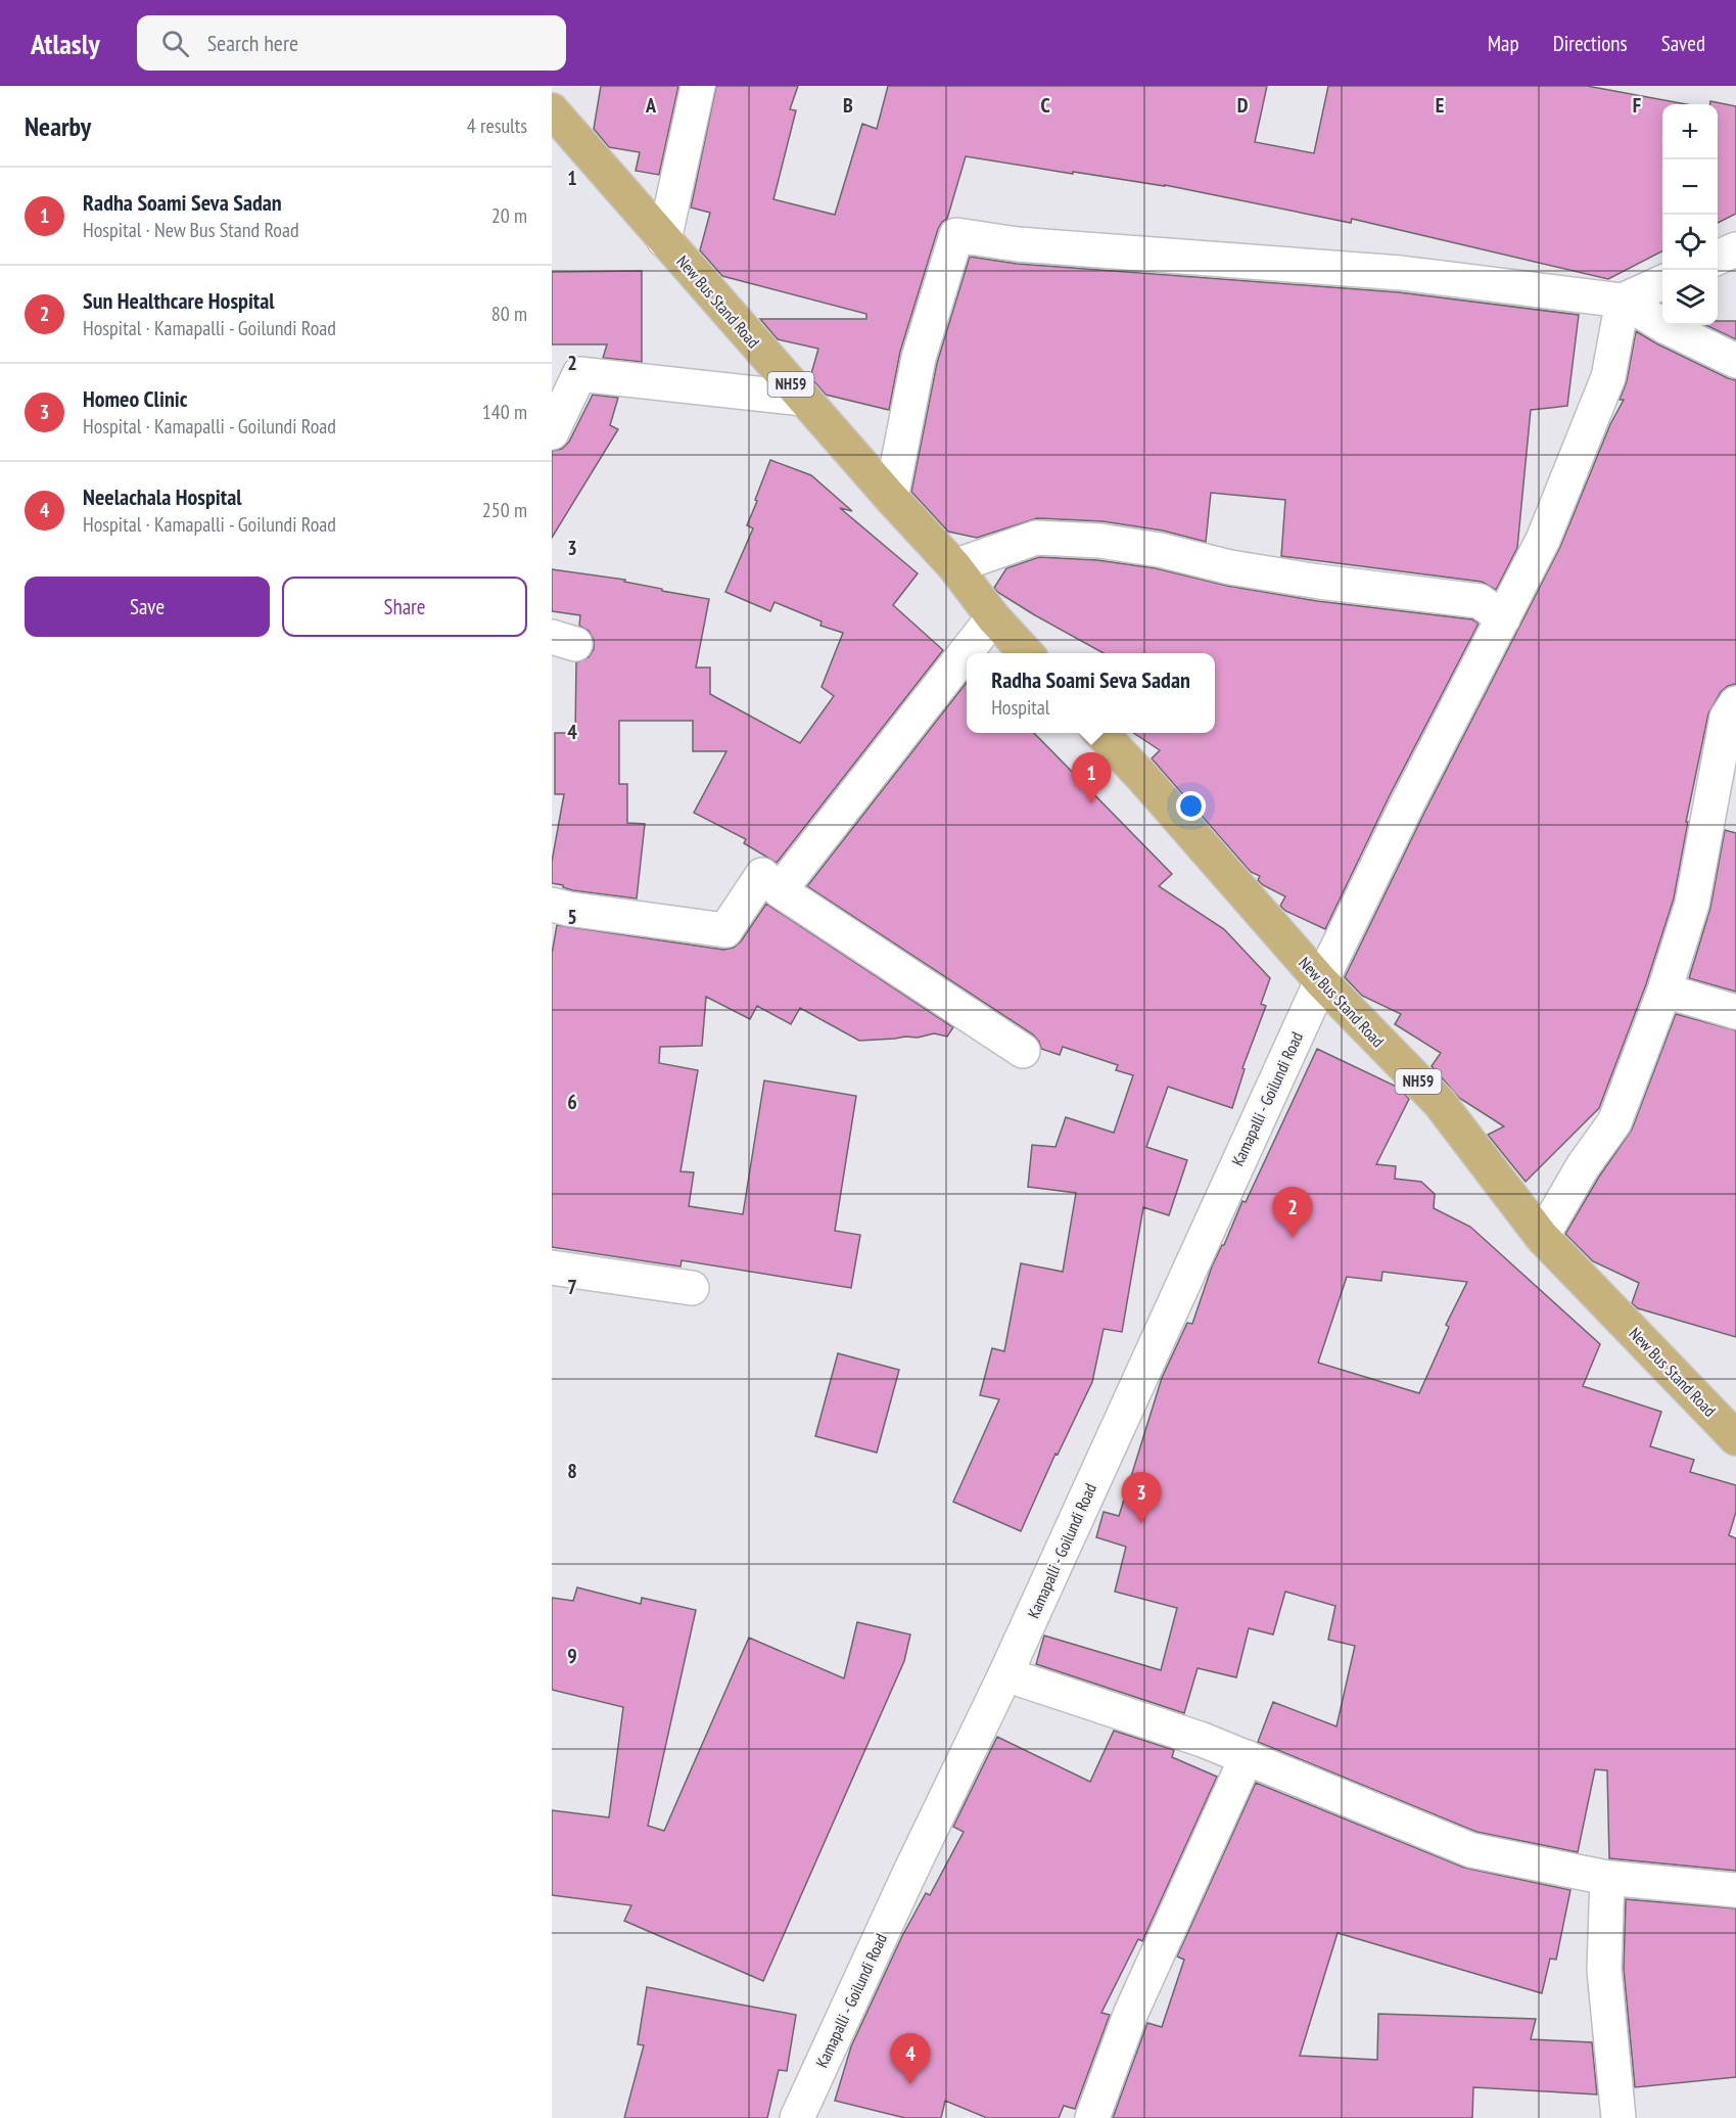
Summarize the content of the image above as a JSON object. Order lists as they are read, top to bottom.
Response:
{
  "streets": {
    "highway": ["New Bus Stand Road", "NH59"],
    "street": ["Kamapalli - Goilundi Road"]
  },
  "crossings": [
    ["New Bus Stand Road", "Kamapalli - Goilundi Road"]
  ],
  "page": {
    "header": "Atlasly",
    "search": "Search here",
    "nav": ["Map", "Directions", "Saved"],
    "heading": ["Nearby", "4 results"],
    "map_buttons": ["+", "−"],
    "list": [
      {
        "mark": "1",
        "name": "Radha Soami Seva Sadan",
        "note": "Hospital · New Bus Stand Road",
        "value": "20 m"
      },
      {
        "mark": "2",
        "name": "Sun Healthcare Hospital",
        "note": "Hospital · Kamapalli - Goilundi Road",
        "value": "80 m"
      },
      {
        "mark": "3",
        "name": "Homeo Clinic",
        "note": "Hospital · Kamapalli - Goilundi Road",
        "value": "140 m"
      },
      {
        "mark": "4",
        "name": "Neelachala Hospital",
        "note": "Hospital · Kamapalli - Goilundi Road",
        "value": "250 m"
      }
    ],
    "buttons": ["Save", "Share"],
    "popup": ["Radha Soami Seva Sadan", "Hospital"],
    "pins": [
      "1",
      "2",
      "3",
      "4"
    ]
  },
  "grid": {
    "columns": [
      "A",
      "B",
      "C",
      "D",
      "E",
      "F"
    ],
    "rows": [
      "1",
      "2",
      "3",
      "4",
      "5",
      "6",
      "7",
      "8",
      "9"
    ]
  }
}
